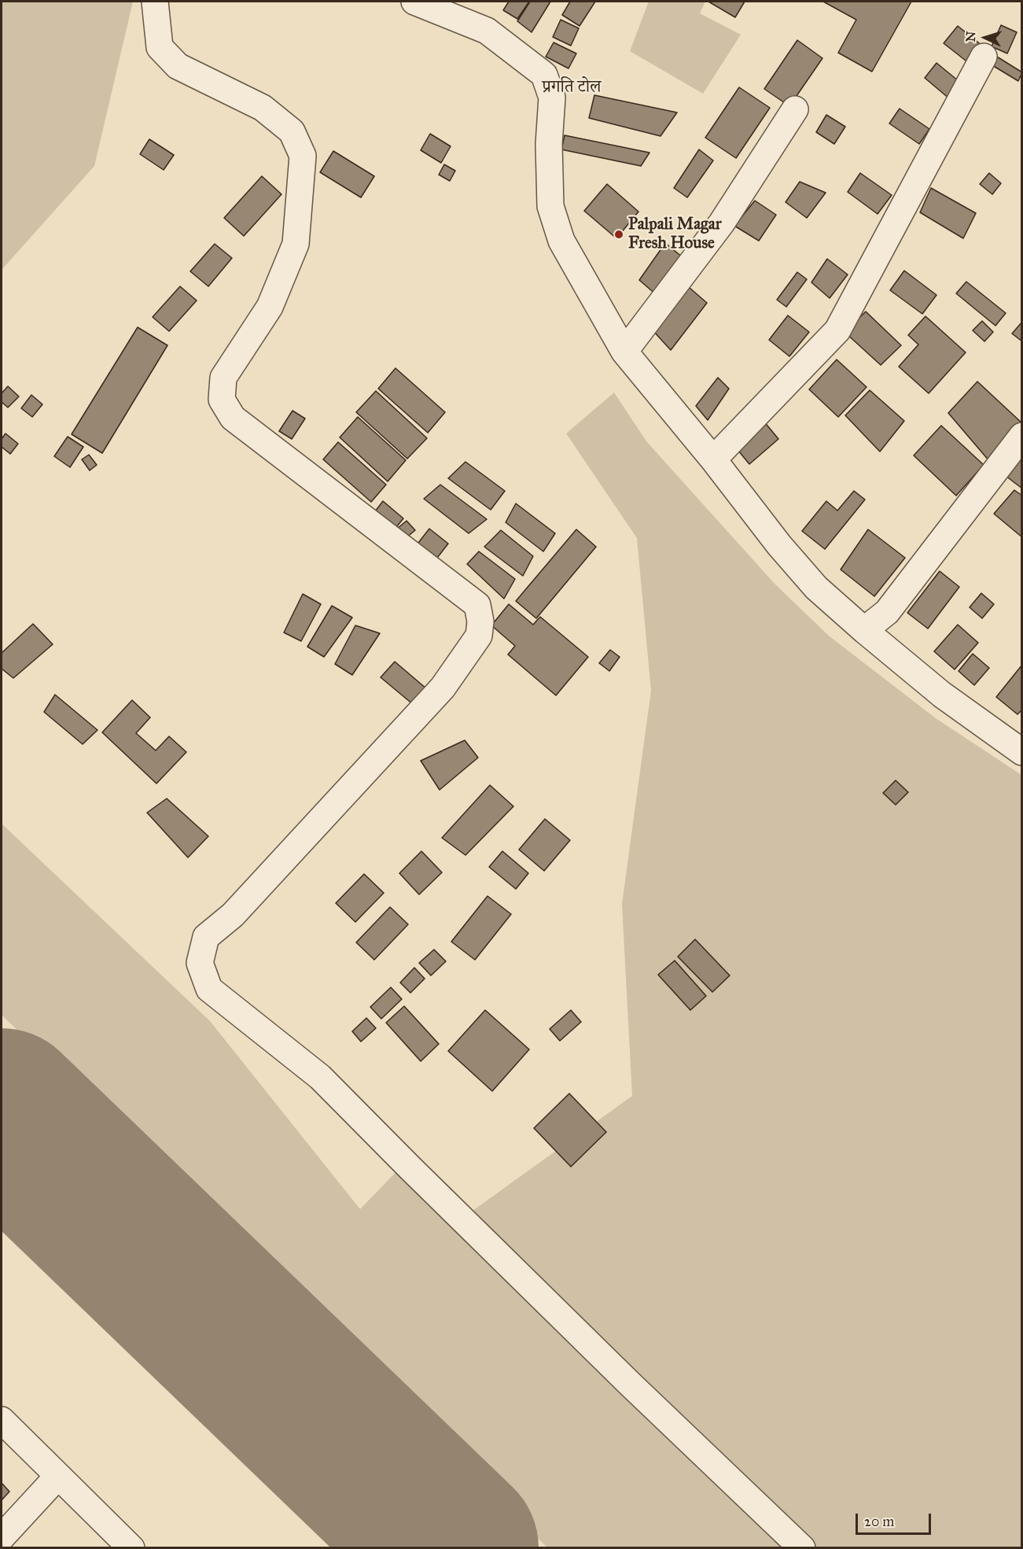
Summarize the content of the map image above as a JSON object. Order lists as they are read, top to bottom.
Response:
{
  "districts": ["प्रगति टोल"],
  "places": ["Palpali Magar Fresh House"],
  "scale_bar": "20 m",
  "north": "left"
}
